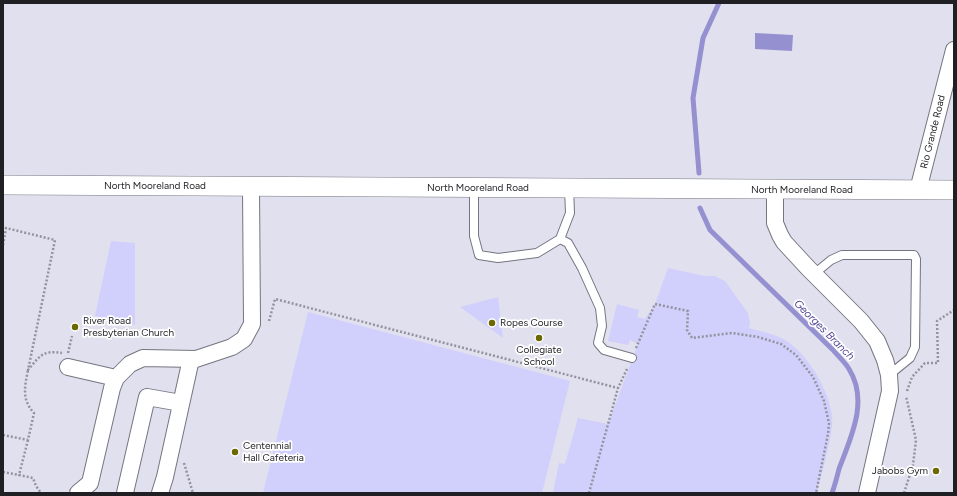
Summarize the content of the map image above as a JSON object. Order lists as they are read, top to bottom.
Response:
{
  "streets": {
    "street": ["Rio Grande Road", "North Mooreland Road"]
  },
  "crossings": [
    ["Rio Grande Road", "North Mooreland Road"]
  ],
  "water": ["Georges Branch"],
  "places": [
    "Ropes Course",
    "River Road Presbyterian Church",
    "Collegiate School",
    "Centennial Hall Cafeteria",
    "Jabobs Gym"
  ]
}
